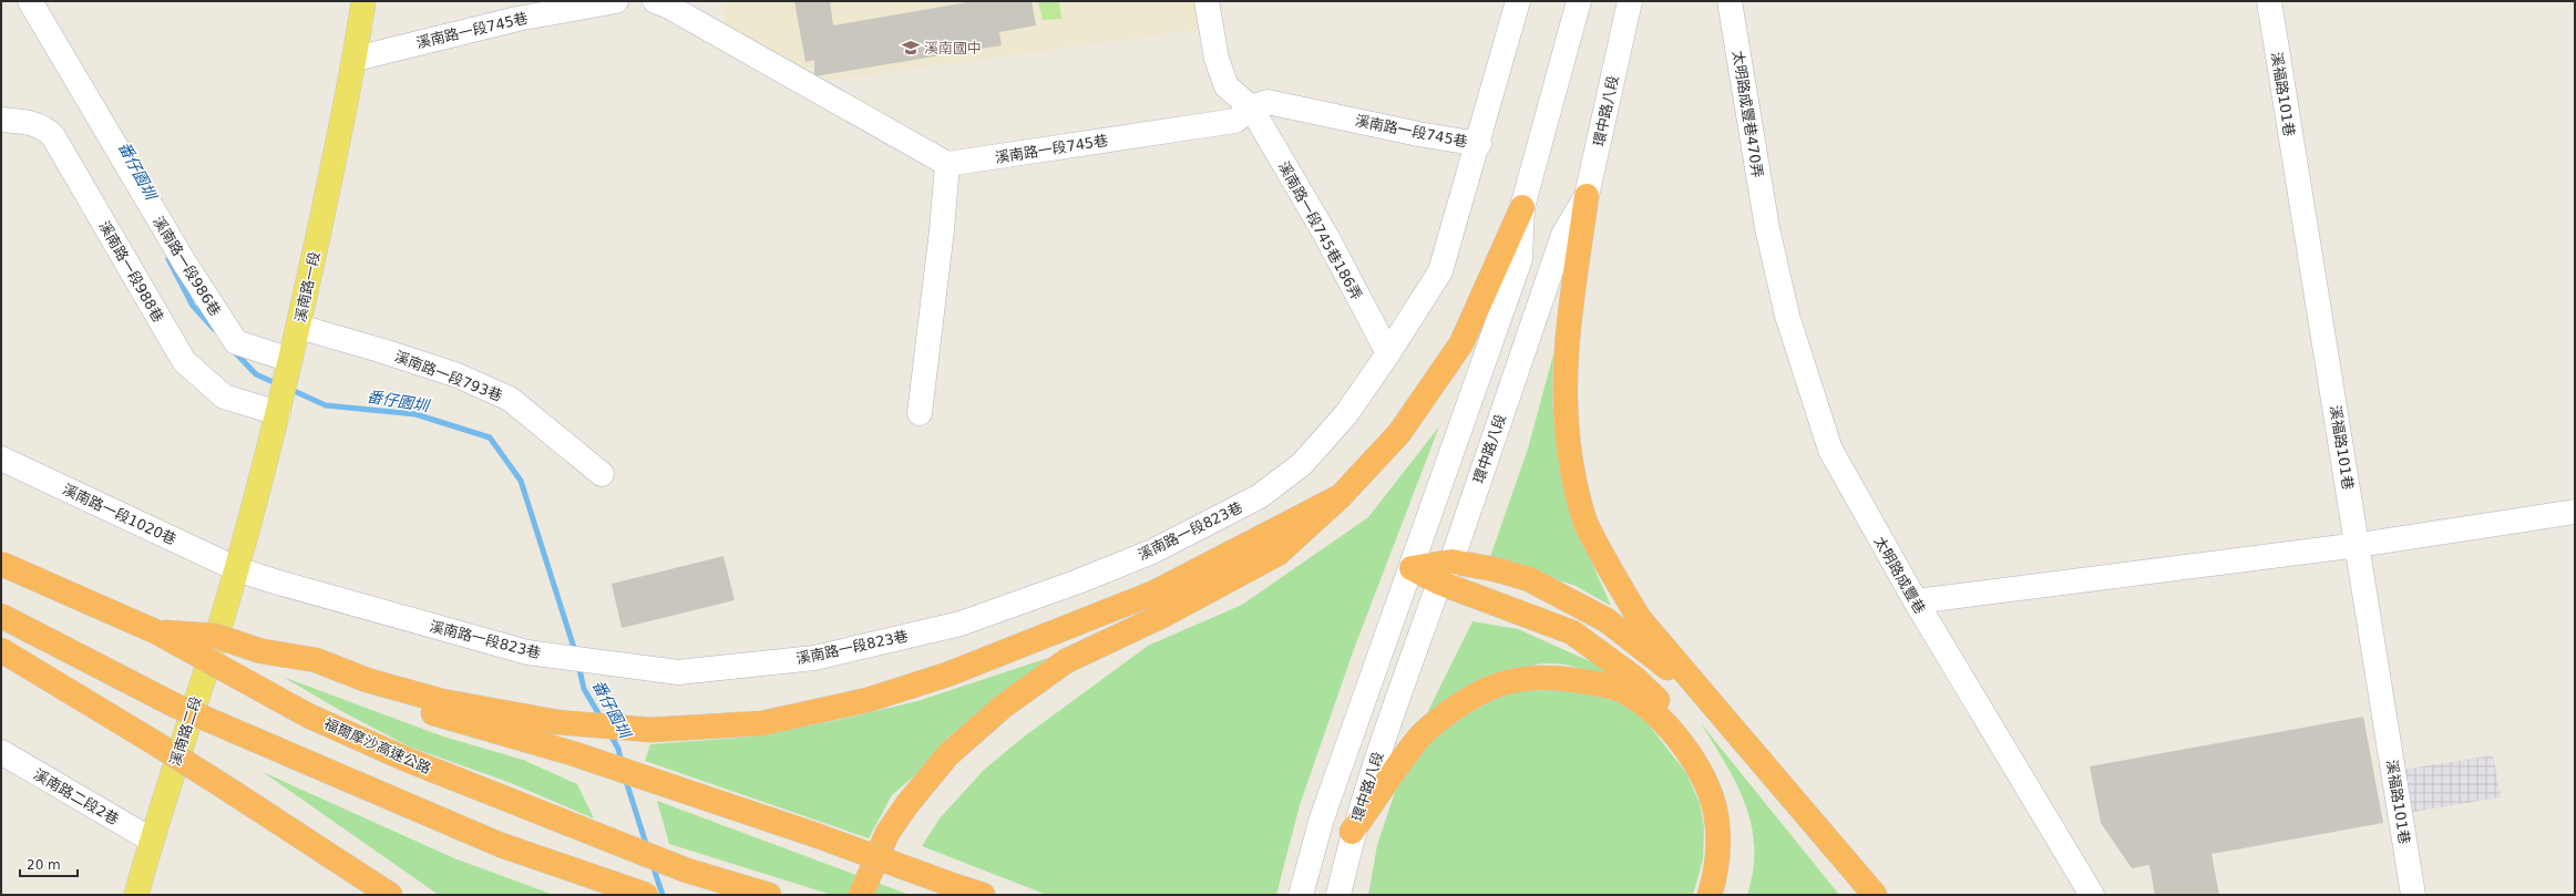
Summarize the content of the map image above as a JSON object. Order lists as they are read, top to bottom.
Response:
{
  "streets": {
    "highway": ["福爾摩沙高速公路"],
    "main road": ["溪南路一段", "溪南路二段"],
    "street": [
      "溪南路一段745巷",
      "溪福路101巷",
      "環中路八段",
      "太明路成豐巷470弄",
      "溪南路一段745巷186弄",
      "溪南路一段986巷",
      "溪南路一段988巷",
      "溪南路一段793巷",
      "溪南路一段1020巷",
      "溪南路一段823巷",
      "太明路成豐巷",
      "溪南路二段2巷"
    ]
  },
  "crossings": [
    ["溪南路一段745巷", "溪南路一段745巷186弄"],
    ["溪南路一段745巷", "溪南路一段"],
    ["溪南路一段745巷", "溪南路一段823巷"],
    ["太明路成豐巷470弄", "太明路成豐巷"],
    ["溪南路一段745巷186弄", "溪南路一段823巷"],
    ["溪南路一段986巷", "溪南路一段"],
    ["溪南路一段988巷", "溪南路一段"],
    ["溪南路一段", "溪南路一段793巷"],
    ["溪南路一段", "溪南路一段1020巷"],
    ["溪南路一段", "溪南路一段823巷"],
    ["溪南路一段", "溪南路二段"],
    ["溪南路一段1020巷", "溪南路一段823巷"],
    ["溪南路一段1020巷", "溪南路二段"],
    ["溪南路一段823巷", "溪南路二段"],
    ["溪南路二段", "溪南路二段2巷"]
  ],
  "water": ["番仔園圳"],
  "places": {
    "school or university": ["溪南國中"]
  },
  "scale_bar": "20 m"
}
